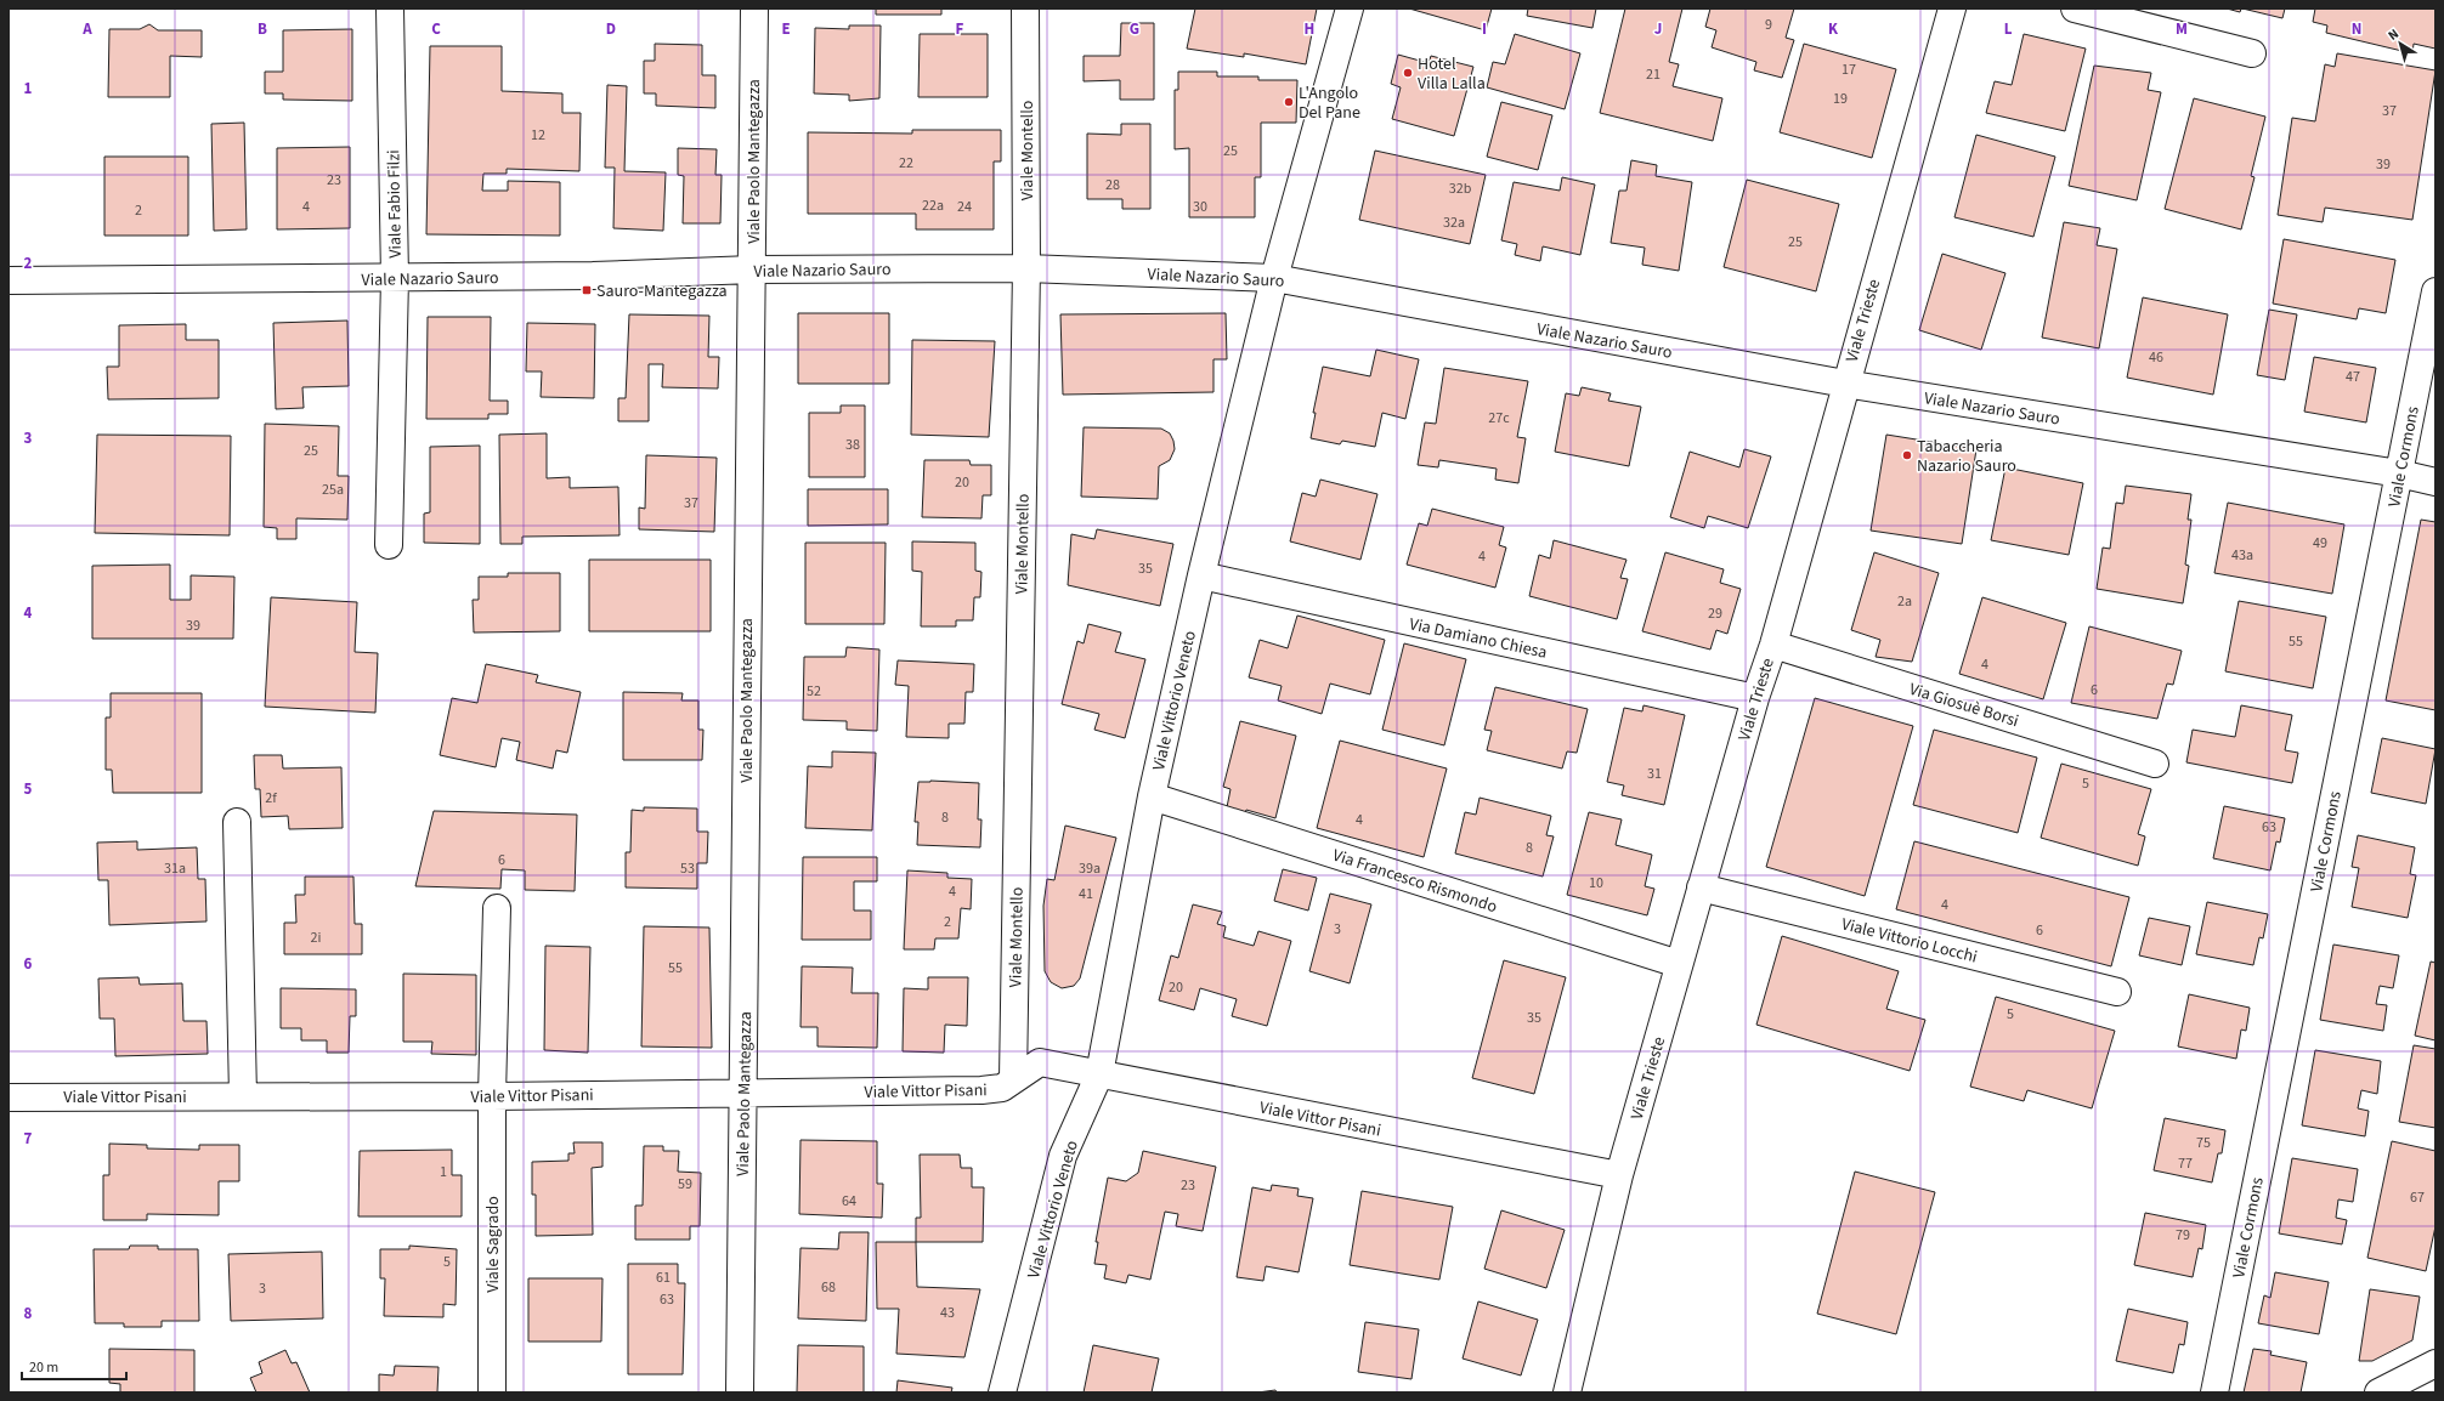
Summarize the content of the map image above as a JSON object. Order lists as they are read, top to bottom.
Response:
{
  "streets": {
    "street": [
      "Viale Montello",
      "Viale Paolo Mantegazza",
      "Viale Fabio Filzi",
      "Viale Nazario Sauro",
      "Viale Trieste",
      "Viale Cormons",
      "Via Damiano Chiesa",
      "Viale Vittorio Veneto",
      "Via Giosuè Borsi",
      "Via Francesco Rismondo",
      "Viale Vittorio Locchi",
      "Viale Vittor Pisani",
      "Viale Sagrado"
    ]
  },
  "crossings": [
    ["Viale Montello", "Viale Nazario Sauro"],
    ["Viale Montello", "Viale Vittor Pisani"],
    ["Viale Paolo Mantegazza", "Viale Nazario Sauro"],
    ["Viale Paolo Mantegazza", "Viale Vittor Pisani"],
    ["Viale Fabio Filzi", "Viale Nazario Sauro"],
    ["Viale Nazario Sauro", "Viale Trieste"],
    ["Viale Nazario Sauro", "Viale Cormons"],
    ["Viale Nazario Sauro", "Viale Vittorio Veneto"],
    ["Viale Trieste", "Via Damiano Chiesa"],
    ["Viale Trieste", "Via Giosuè Borsi"],
    ["Viale Trieste", "Via Francesco Rismondo"],
    ["Viale Trieste", "Viale Vittorio Locchi"],
    ["Viale Trieste", "Viale Vittor Pisani"],
    ["Via Damiano Chiesa", "Viale Vittorio Veneto"],
    ["Viale Vittorio Veneto", "Via Francesco Rismondo"],
    ["Viale Vittorio Veneto", "Viale Vittor Pisani"],
    ["Viale Vittor Pisani", "Viale Sagrado"]
  ],
  "places": {
    "other": ["Hotel Villa Lalla", "L'Angolo Del Pane", "Tabaccheria Nazario Sauro"],
    "transit": ["Sauro-Mantegazza"]
  },
  "house_numbers": [
    "9",
    "17",
    "21",
    "19",
    "37",
    "12",
    "25",
    "22",
    "39",
    "23",
    "28",
    "32b",
    "22a",
    "4",
    "24",
    "30",
    "2",
    "32a",
    "25",
    "46",
    "47",
    "27c",
    "38",
    "25",
    "20",
    "25a",
    "37",
    "49",
    "43a",
    "4",
    "35",
    "2a",
    "29",
    "39",
    "55",
    "4",
    "6",
    "52",
    "31",
    "5",
    "2f",
    "8",
    "4",
    "63",
    "8",
    "6",
    "31a",
    "53",
    "39a",
    "10",
    "4",
    "41",
    "4",
    "2",
    "3",
    "6",
    "2i",
    "55",
    "20",
    "5",
    "35",
    "75",
    "77",
    "1",
    "59",
    "23",
    "67",
    "64",
    "79",
    "5",
    "61",
    "68",
    "3",
    "63",
    "43"
  ],
  "scale_bar": "20 m",
  "north": "top left",
  "grid": {
    "columns": [
      "A",
      "B",
      "C",
      "D",
      "E",
      "F",
      "G",
      "H",
      "I",
      "J",
      "K",
      "L",
      "M",
      "N"
    ],
    "rows": [
      "1",
      "2",
      "3",
      "4",
      "5",
      "6",
      "7",
      "8"
    ]
  }
}
